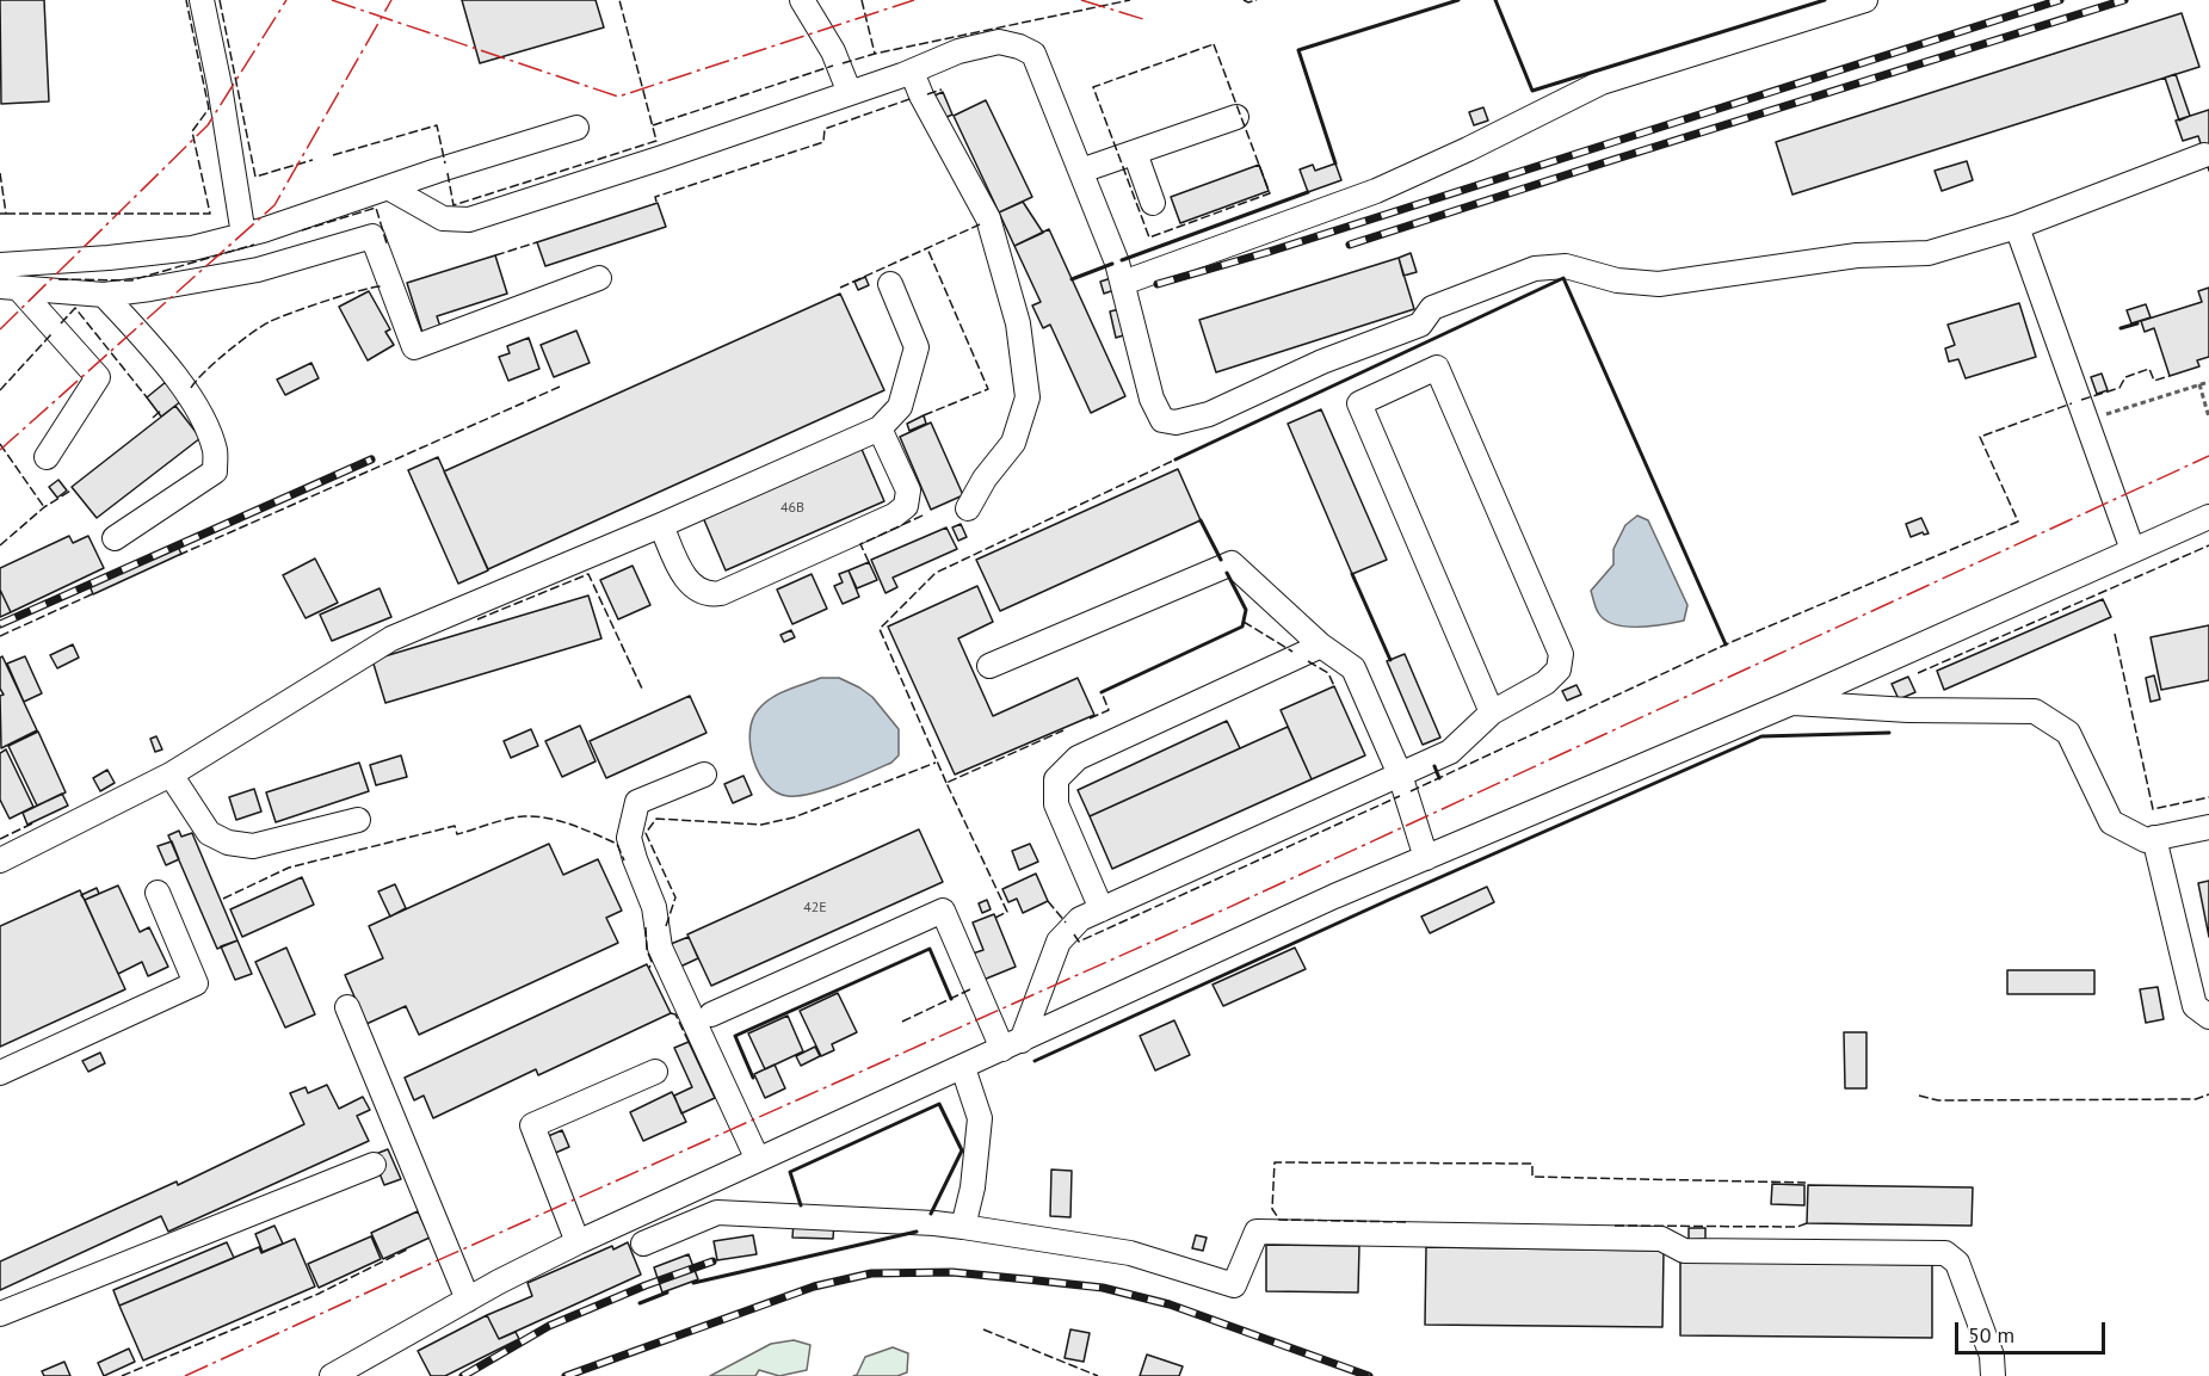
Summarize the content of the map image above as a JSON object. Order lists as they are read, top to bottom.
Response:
{
  "house_numbers": ["46В", "42Е"],
  "scale_bar": "50 m"
}
